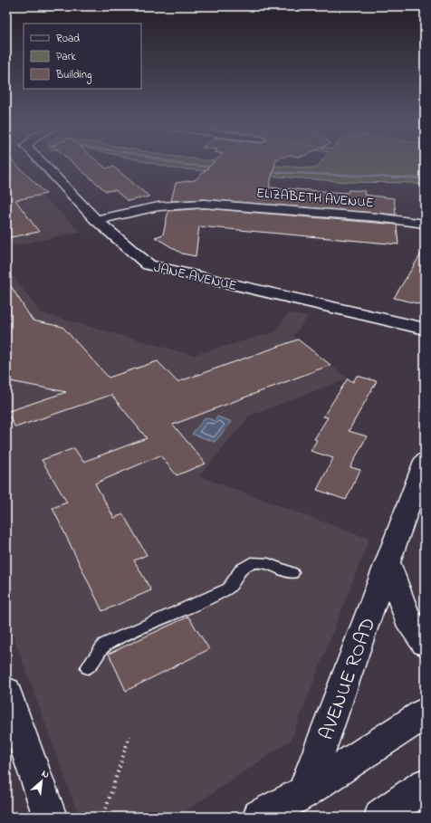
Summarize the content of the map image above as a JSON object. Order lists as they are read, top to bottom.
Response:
{
  "streets": {
    "street": ["ELIZABETH AVENUE", "JANE AVENUE", "AVENUE ROAD"]
  },
  "crossings": [
    ["ELIZABETH AVENUE", "JANE AVENUE"]
  ],
  "legend": ["Road", "Park", "Building"],
  "north": "top right"
}
